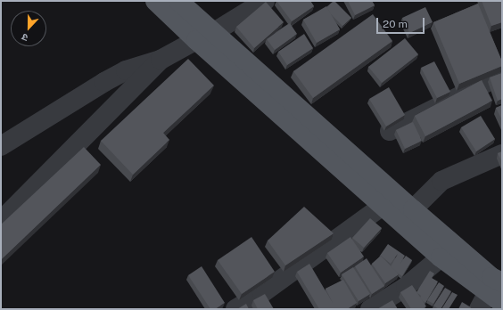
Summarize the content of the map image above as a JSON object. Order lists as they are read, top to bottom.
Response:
{
  "scale_bar": "20 m",
  "north": "bottom"
}
